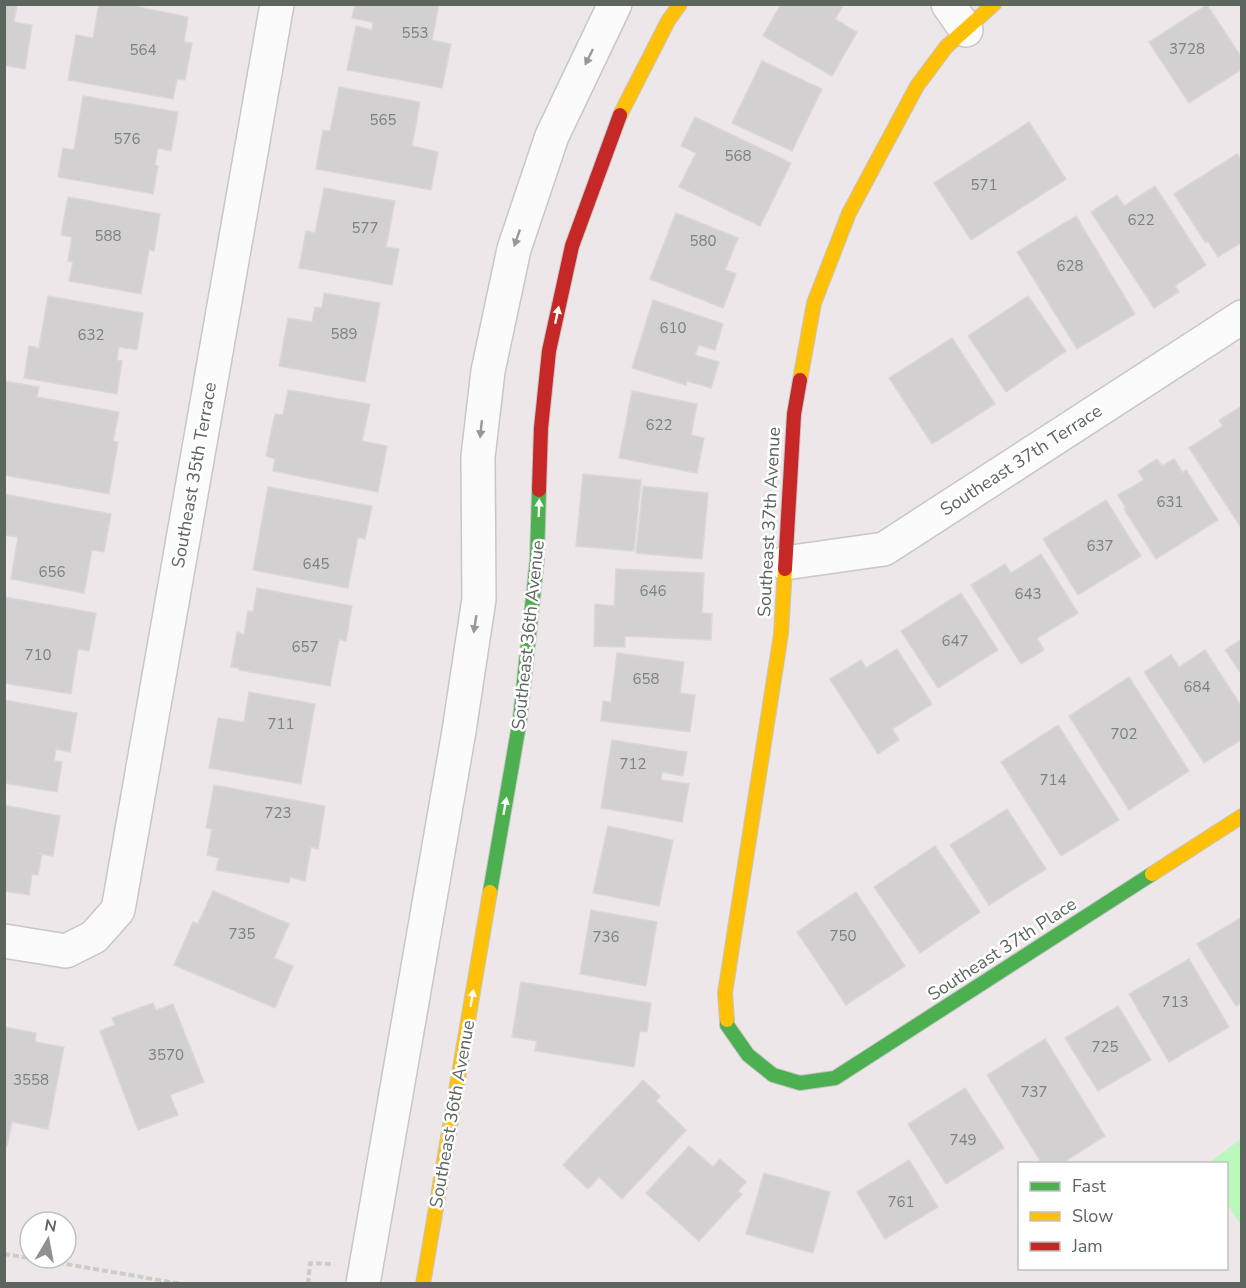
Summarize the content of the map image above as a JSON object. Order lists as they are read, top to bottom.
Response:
{
  "streets": {
    "street": [
      "Southeast 37th Terrace",
      "Southeast 35th Terrace",
      "Southeast 37th Avenue",
      "Southeast 36th Avenue",
      "Southeast 37th Place"
    ]
  },
  "crossings": [
    ["Southeast 37th Terrace", "Southeast 37th Avenue"],
    ["Southeast 37th Avenue", "Southeast 37th Place"]
  ],
  "house_numbers": [
    "553",
    "3728",
    "564",
    "565",
    "576",
    "568",
    "571",
    "622",
    "577",
    "588",
    "580",
    "628",
    "610",
    "589",
    "632",
    "622",
    "631",
    "637",
    "645",
    "656",
    "646",
    "643",
    "647",
    "657",
    "710",
    "658",
    "684",
    "711",
    "702",
    "712",
    "714",
    "723",
    "735",
    "750",
    "736",
    "713",
    "725",
    "3570",
    "3558",
    "737",
    "749",
    "761"
  ],
  "legend": ["Fast", "Slow", "Jam"],
  "north": "top"
}
